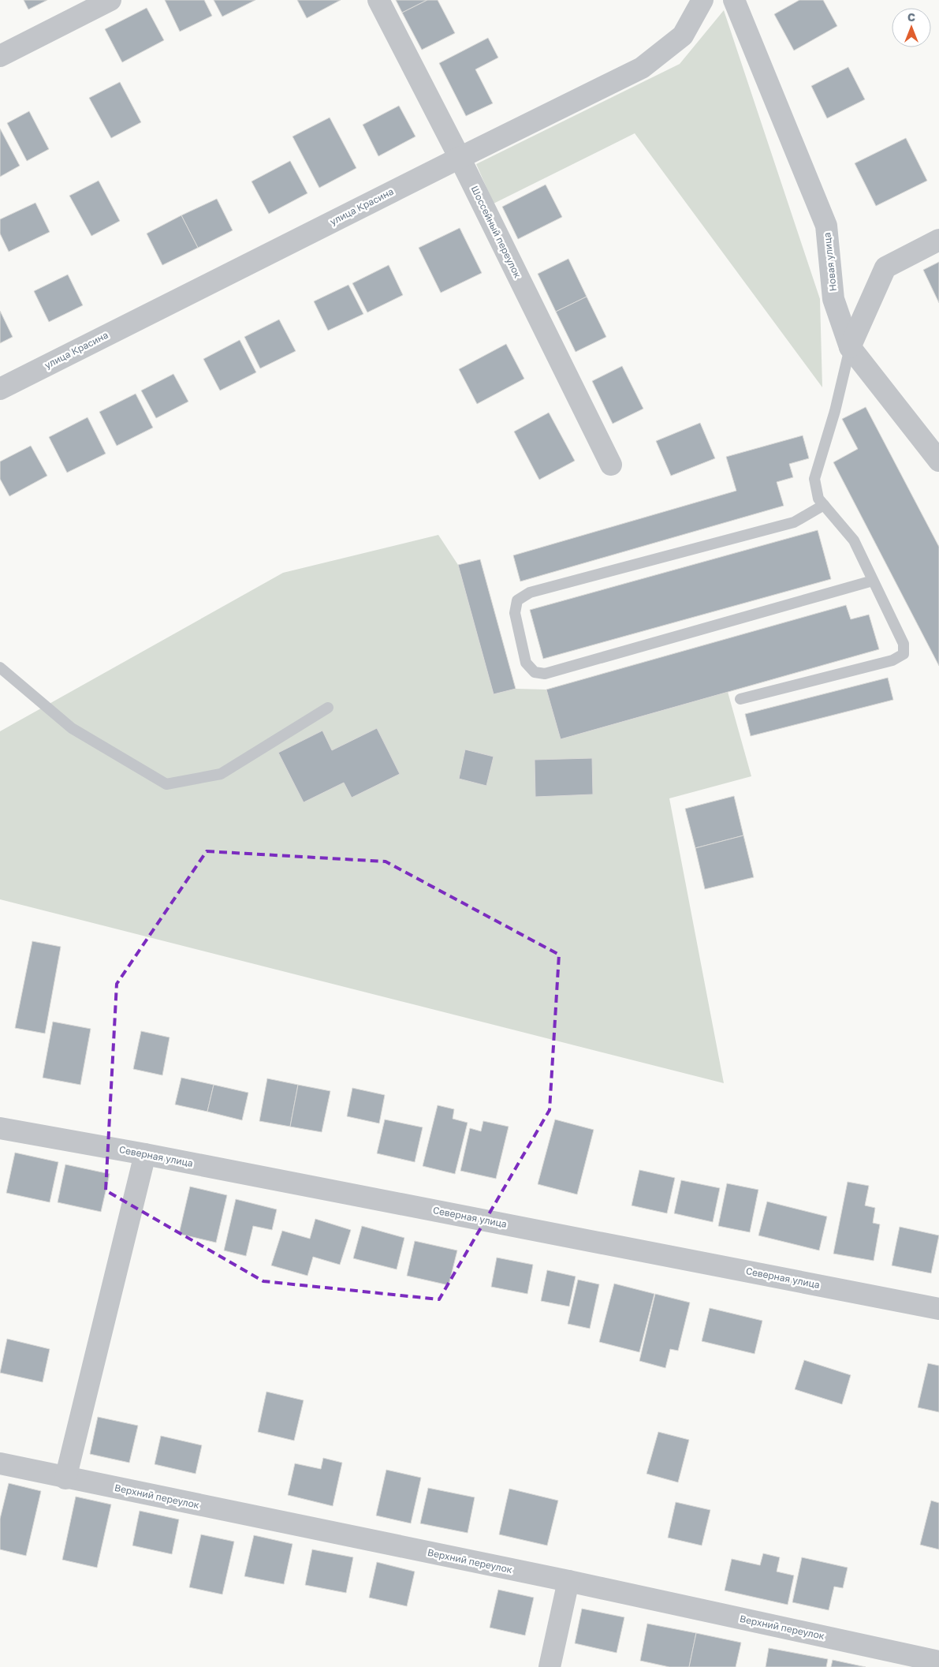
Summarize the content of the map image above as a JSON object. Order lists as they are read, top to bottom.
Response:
{
  "streets": {
    "street": [
      "улица Красина",
      "Шоссейный переулок",
      "Новая улица",
      "Северная улица",
      "Верхний переулок"
    ]
  },
  "crossings": [
    ["улица Красина", "Шоссейный переулок"]
  ],
  "north": "top"
}
